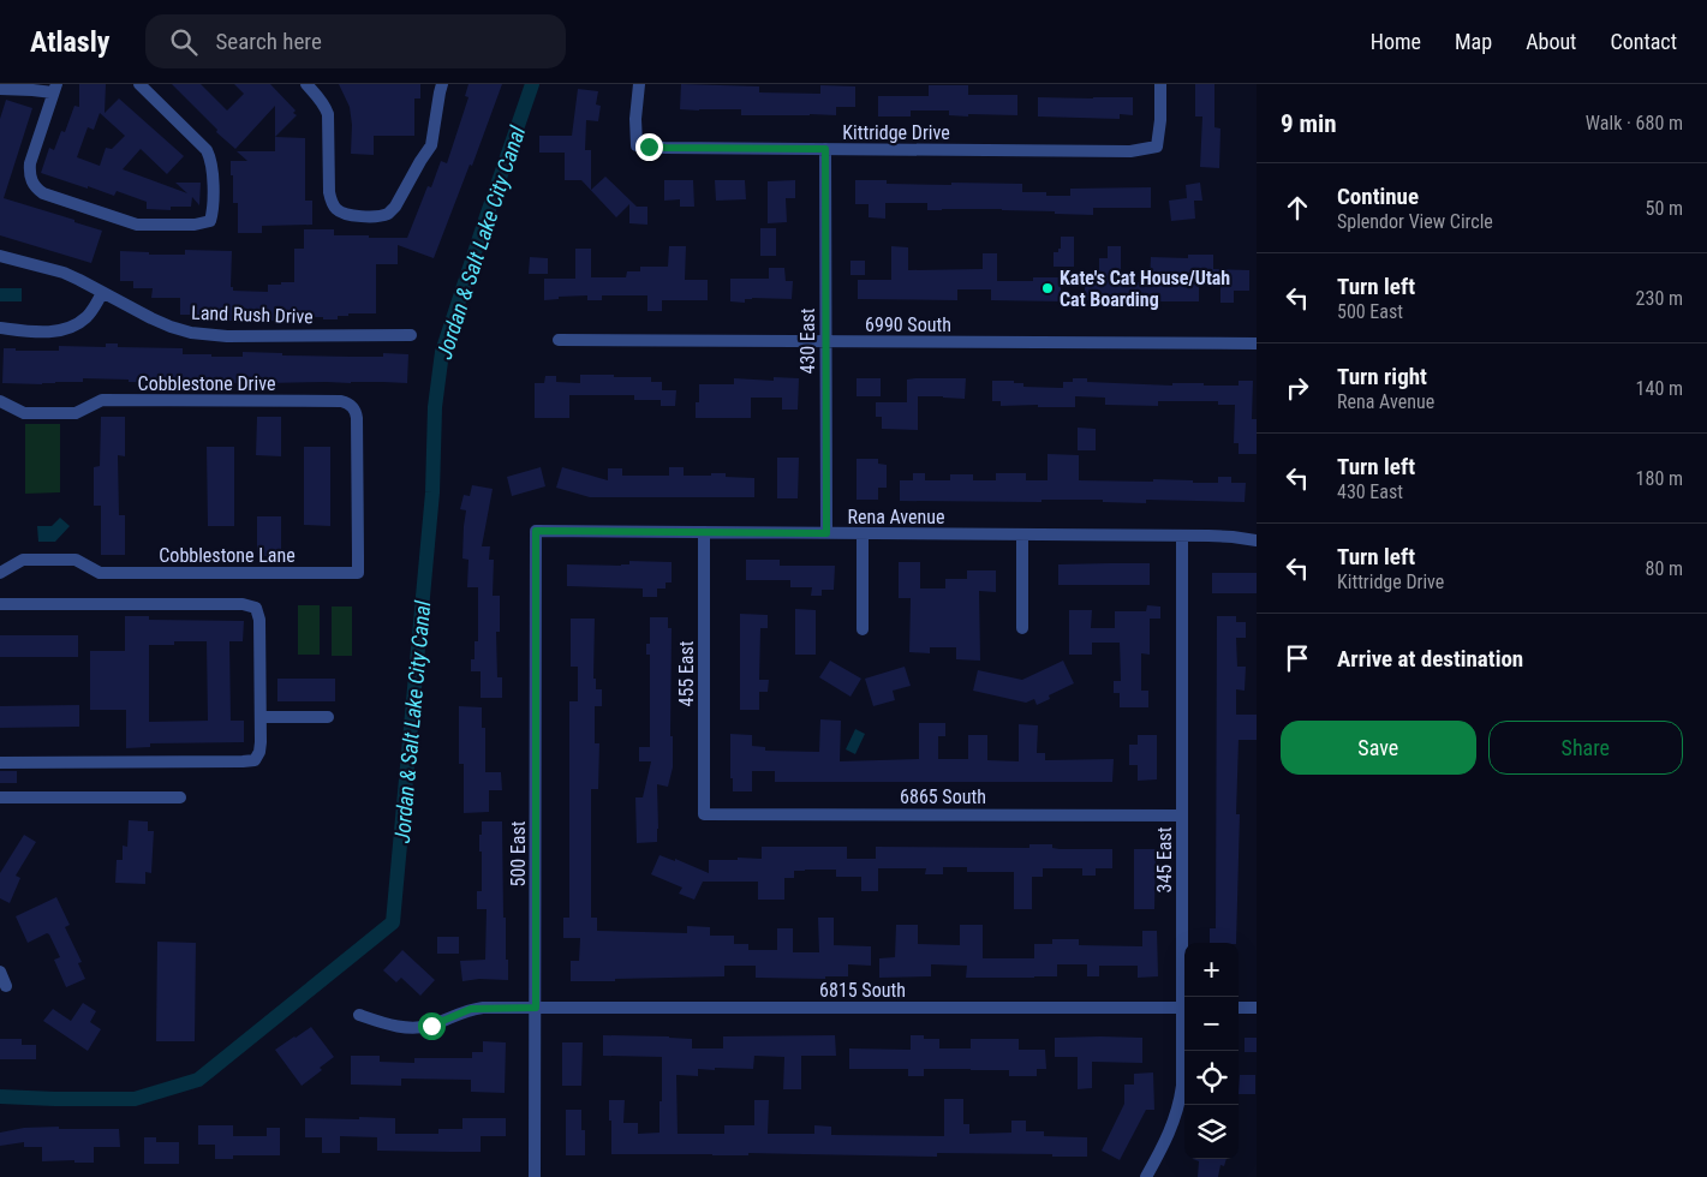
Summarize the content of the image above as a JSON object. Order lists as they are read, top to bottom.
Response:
{
  "streets": {
    "street": [
      "Kittridge Drive",
      "Land Rush Drive",
      "6990 South",
      "430 East",
      "Cobblestone Drive",
      "Rena Avenue",
      "Cobblestone Lane",
      "455 East",
      "6865 South",
      "500 East",
      "345 East",
      "6815 South"
    ]
  },
  "crossings": [
    ["Kittridge Drive", "430 East"],
    ["6990 South", "430 East"],
    ["430 East", "Rena Avenue"],
    ["Cobblestone Drive", "Cobblestone Lane"],
    ["Rena Avenue", "455 East"],
    ["Rena Avenue", "500 East"],
    ["Rena Avenue", "345 East"],
    ["455 East", "6865 South"],
    ["6865 South", "345 East"],
    ["500 East", "6815 South"]
  ],
  "water": ["Jordan & Salt Lake City Canal"],
  "places": ["Kate's Cat House/Utah Cat Boarding"],
  "page": {
    "header": "Atlasly",
    "search": "Search here",
    "nav": [
      "Home",
      "Map",
      "About",
      "Contact"
    ],
    "heading": ["9 min", "Walk · 680 m"],
    "list": [
      ["Continue", "Splendor View Circle", "50 m"],
      ["Turn left", "500 East", "230 m"],
      ["Turn right", "Rena Avenue", "140 m"],
      ["Turn left", "430 East", "180 m"],
      ["Turn left", "Kittridge Drive", "80 m"],
      "Arrive at destination"
    ],
    "buttons": ["Save", "Share"],
    "map_buttons": ["+", "−"]
  }
}
